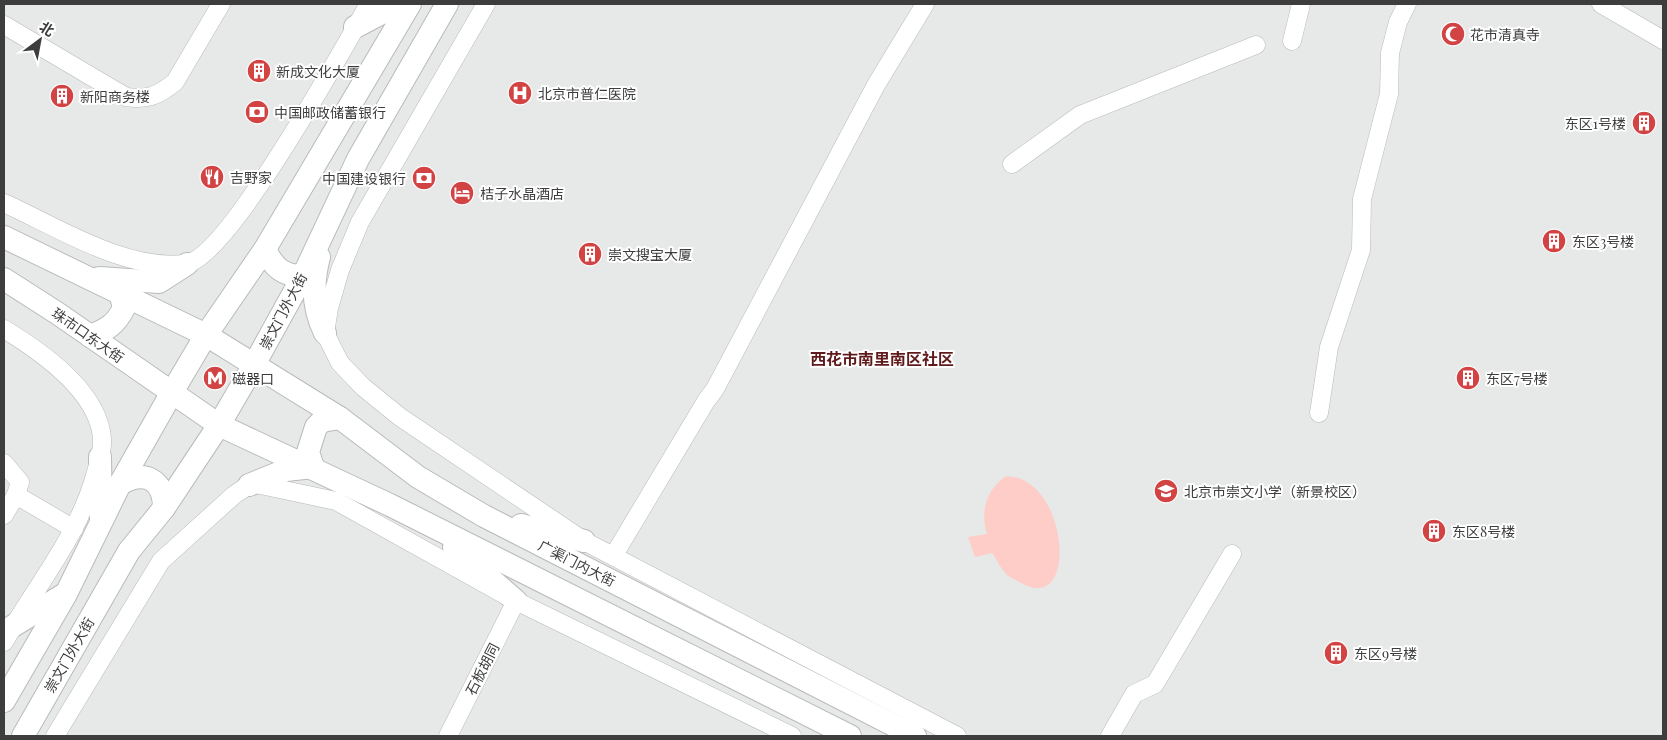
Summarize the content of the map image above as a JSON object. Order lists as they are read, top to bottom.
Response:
{
  "streets": {
    "main road": ["崇文门外大街", "珠市口东大街", "广渠门内大街"],
    "street": ["石板胡同"]
  },
  "crossings": [
    ["崇文门外大街", "珠市口东大街"],
    ["崇文门外大街", "广渠门内大街"]
  ],
  "districts": ["西花市南里南区社区"],
  "places": {
    "mosque": ["花市清真寺"],
    "building": [
      "新成文化大厦",
      "新阳商务楼",
      "东区1号楼",
      "东区3号楼",
      "崇文搜宝大厦",
      "东区7号楼",
      "东区8号楼",
      "东区9号楼"
    ],
    "hospital": ["北京市普仁医院"],
    "bank": ["中国邮政储蓄银行", "中国建设银行"],
    "restaurant": ["吉野家"],
    "hotel": ["桔子水晶酒店"],
    "metro station": ["磁器口"],
    "school or university": ["北京市崇文小学（新景校区）"]
  },
  "north": "top right"
}
